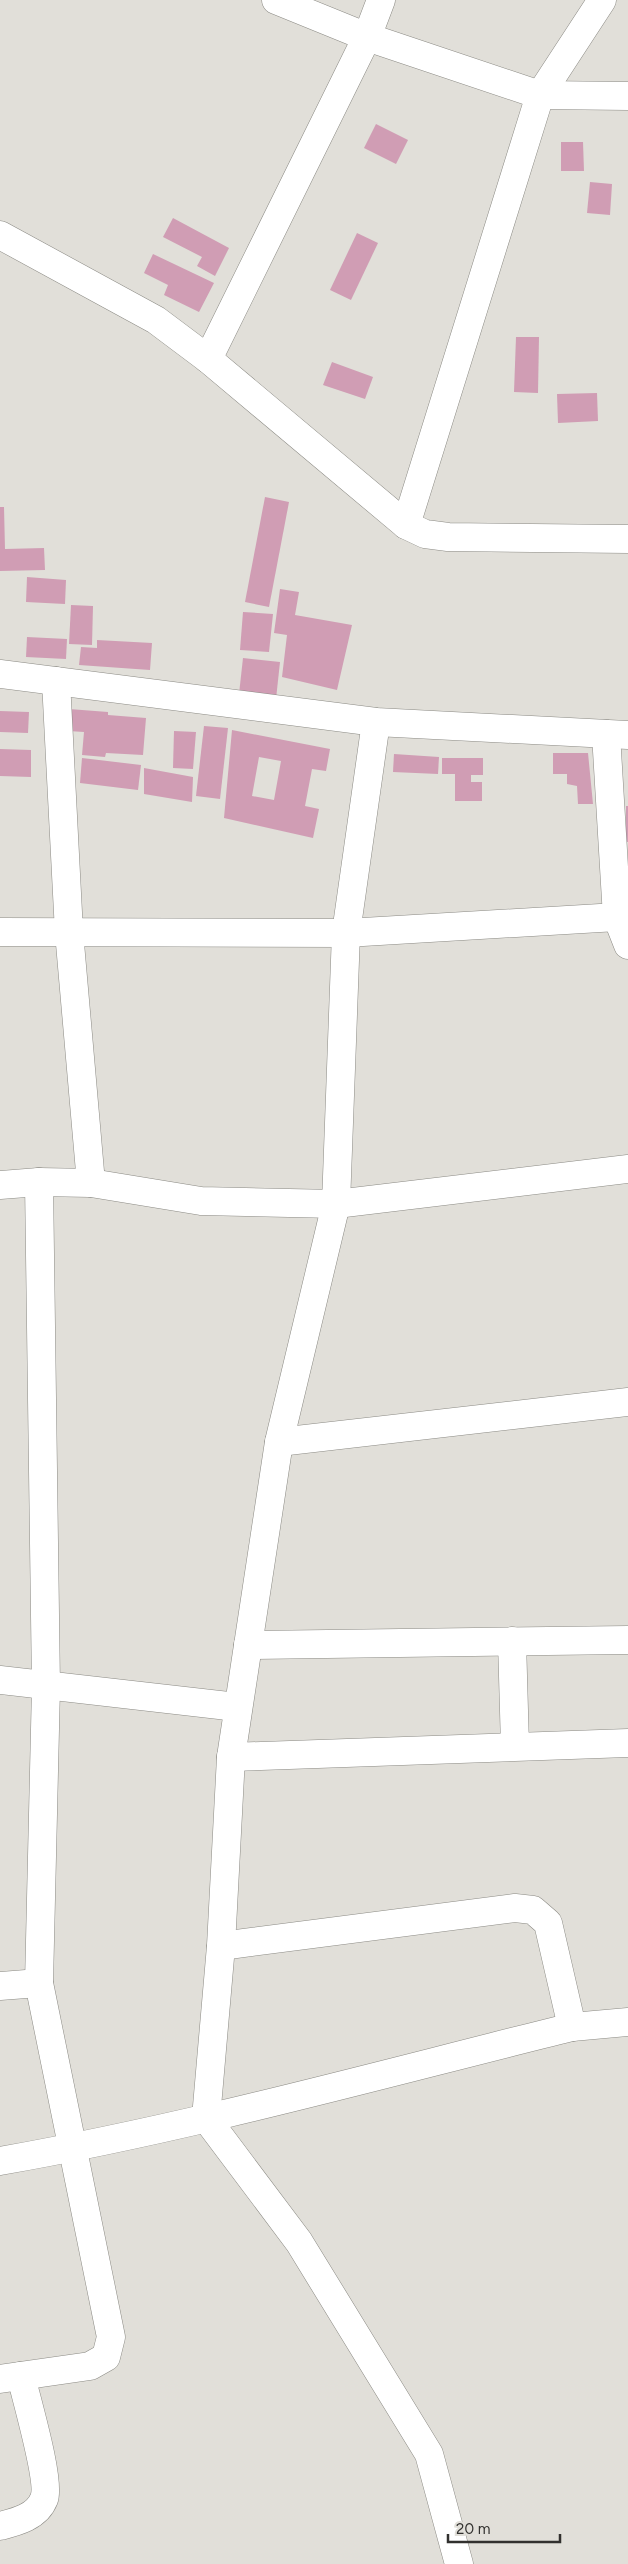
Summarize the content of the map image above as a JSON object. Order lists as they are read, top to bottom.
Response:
{
  "scale_bar": "20 m"
}
